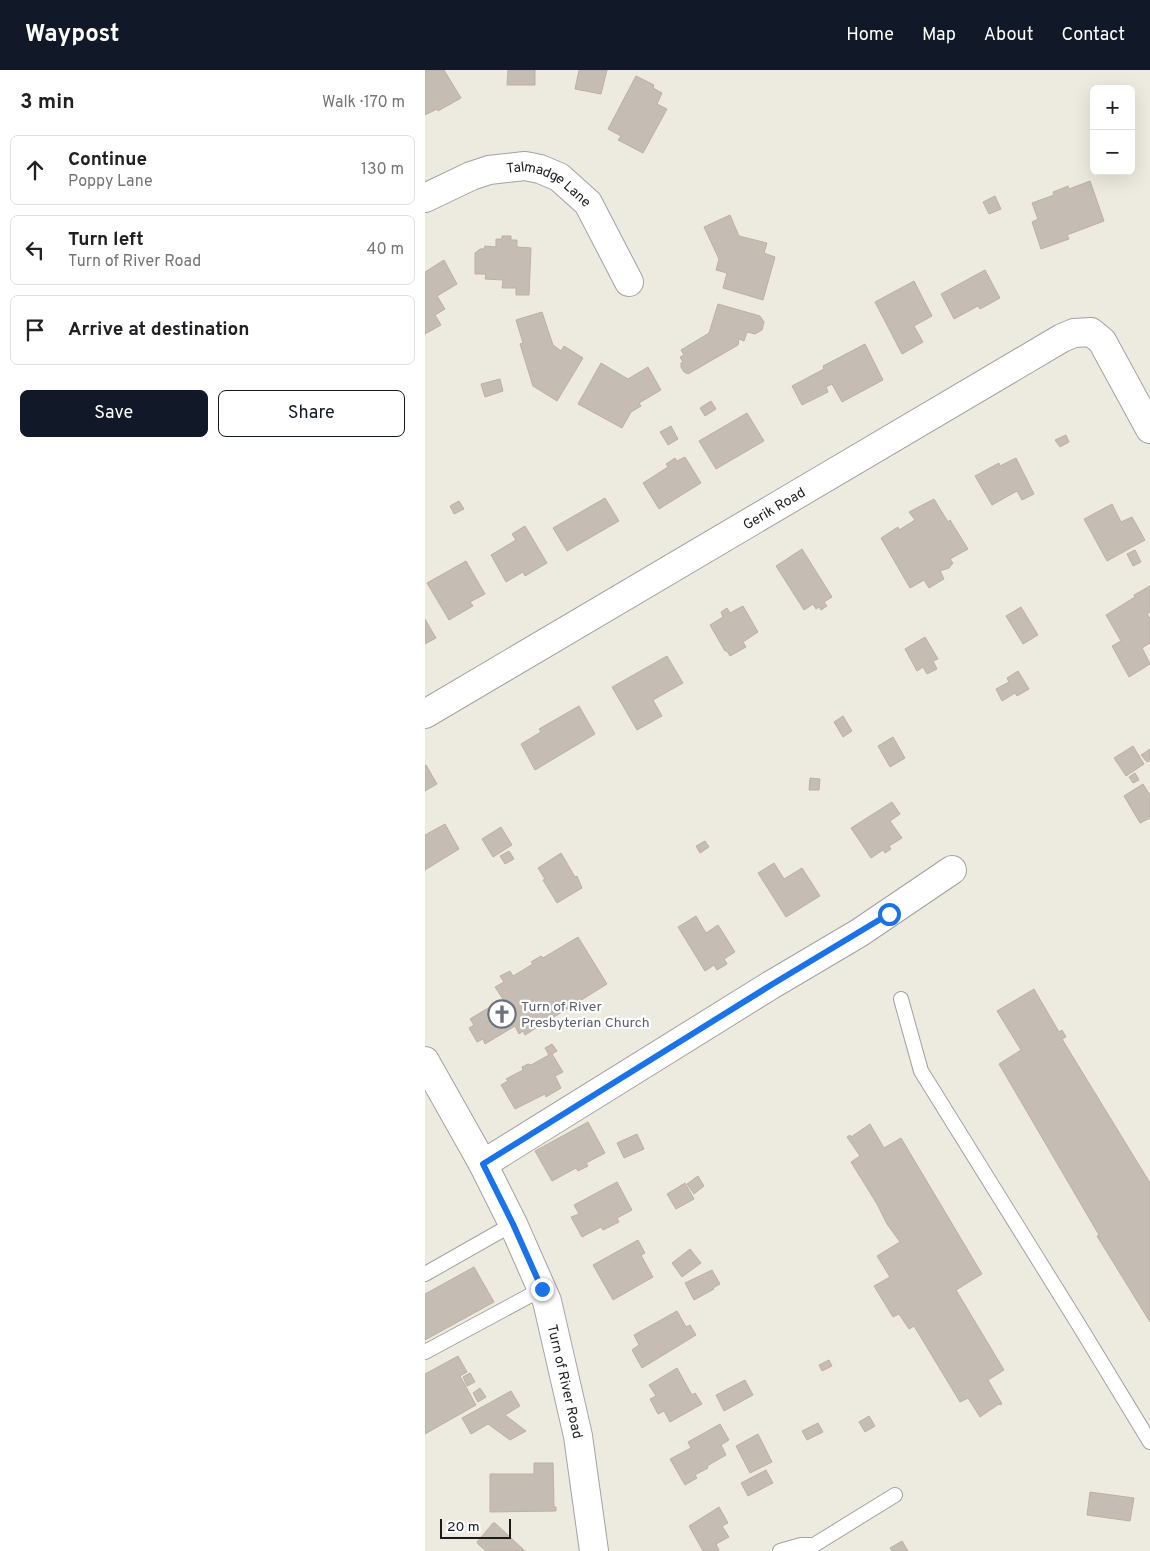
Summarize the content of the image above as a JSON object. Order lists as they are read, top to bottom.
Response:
{
  "streets": {
    "street": ["Talmadge Lane", "Gerik Road", "Turn of River Road"]
  },
  "places": {
    "church": ["Turn of River Presbyterian Church"]
  },
  "scale_bar": "20 m",
  "page": {
    "header": "Waypost",
    "nav": [
      "Home",
      "Map",
      "About",
      "Contact"
    ],
    "heading": ["3 min", "Walk · 170 m"],
    "map_buttons": ["+", "−"],
    "list": [
      ["Continue", "Poppy Lane", "130 m"],
      ["Turn left", "Turn of River Road", "40 m"],
      "Arrive at destination"
    ],
    "buttons": ["Save", "Share"],
    "scale": "20 m"
  }
}
